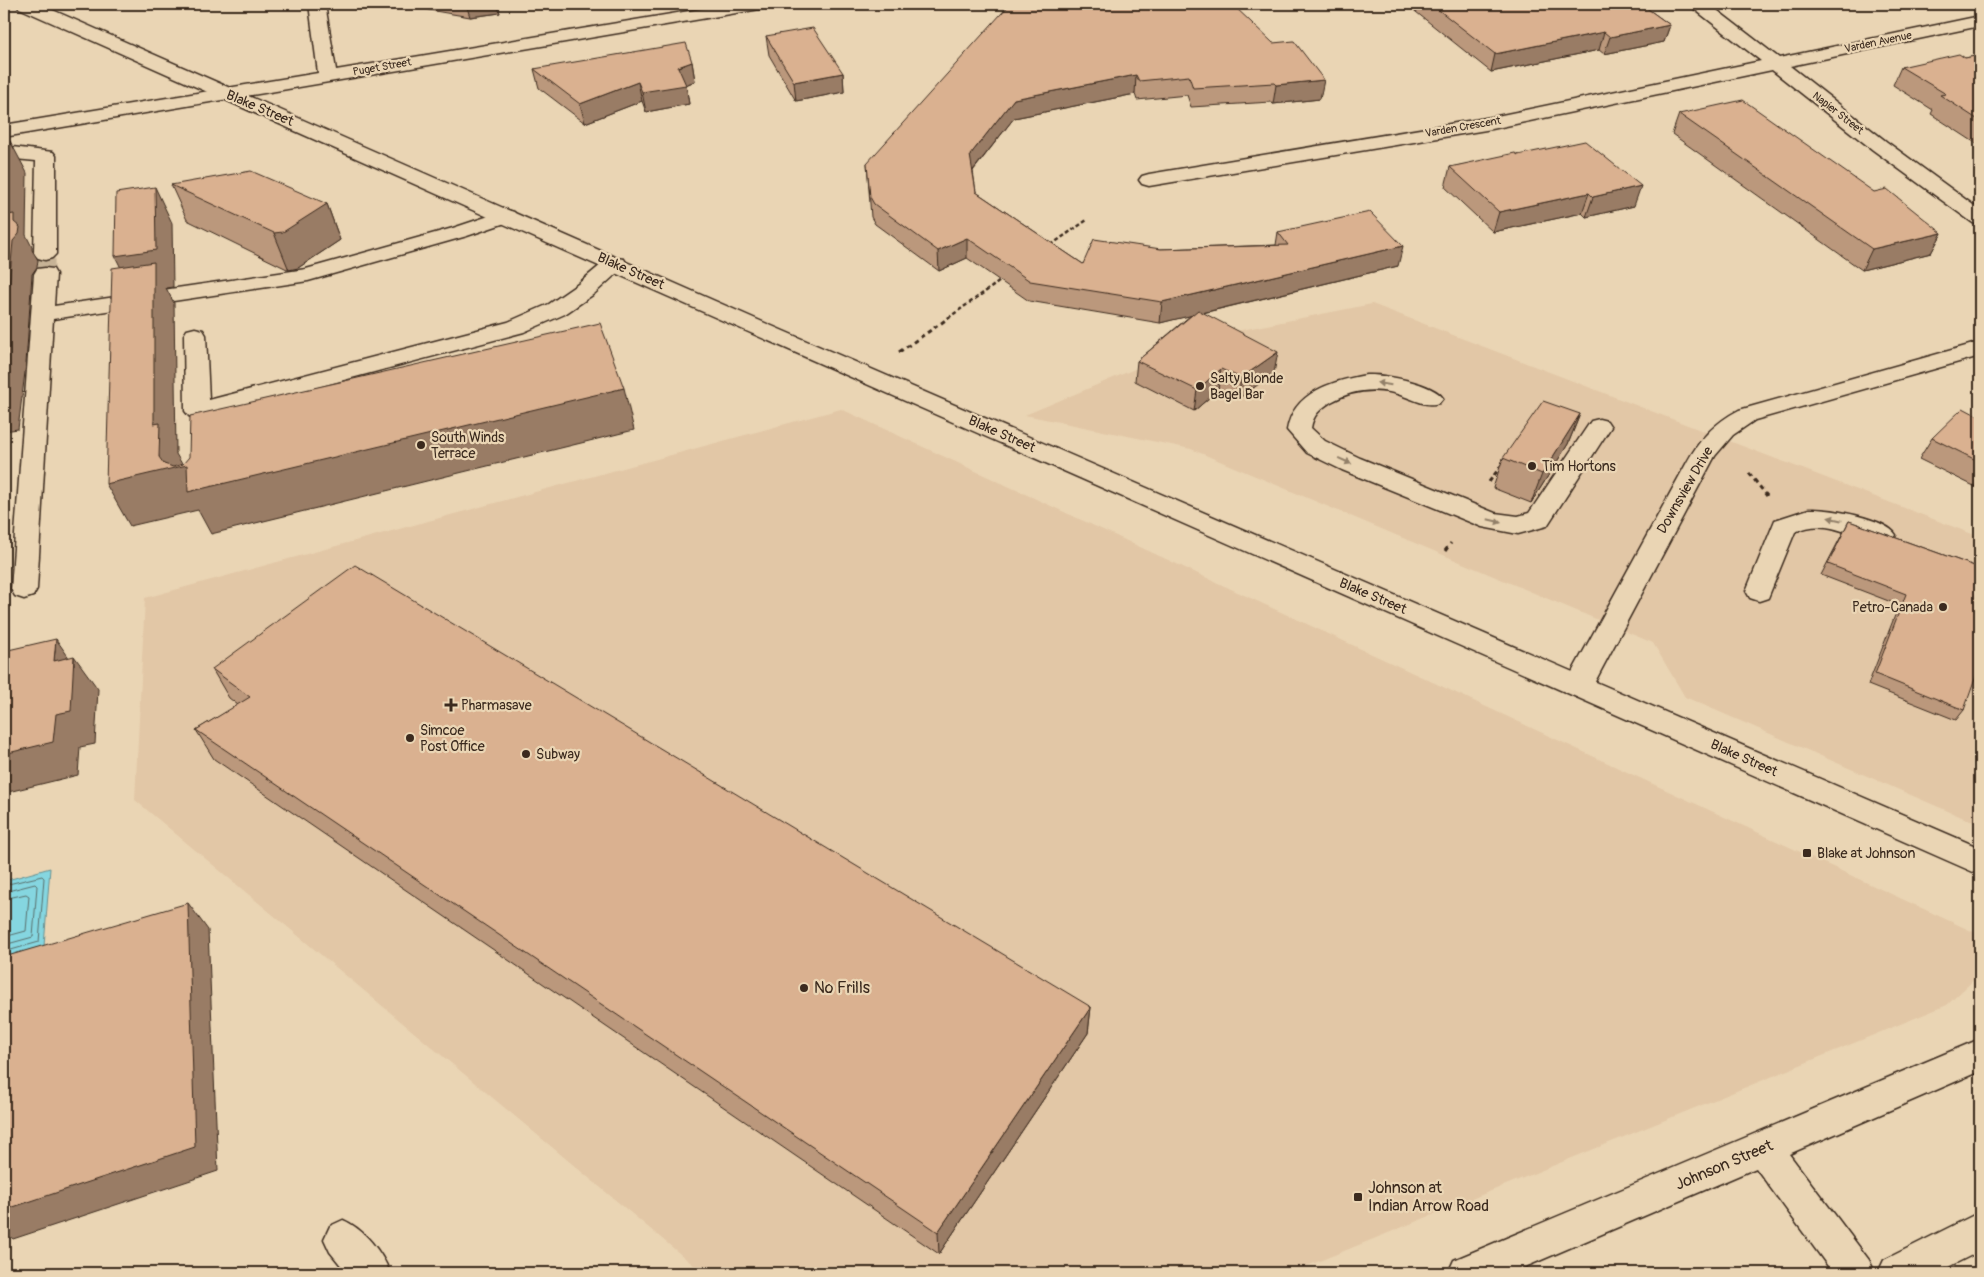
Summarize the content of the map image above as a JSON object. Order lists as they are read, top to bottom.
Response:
{
  "streets": {
    "street": [
      "Varden Avenue",
      "Puget Street",
      "Blake Street",
      "Napier Street",
      "Varden Crescent",
      "Downsview Drive",
      "Johnson Street"
    ]
  },
  "crossings": [
    ["Varden Avenue", "Napier Street"],
    ["Varden Avenue", "Varden Crescent"],
    ["Puget Street", "Blake Street"],
    ["Blake Street", "Downsview Drive"],
    ["Napier Street", "Varden Crescent"]
  ],
  "places": {
    "other": [
      "Salty Blonde Bagel Bar",
      "South Winds Terrace",
      "Tim Hortons",
      "Petro-Canada",
      "Simcoe Post Office",
      "Subway",
      "No Frills"
    ],
    "health": ["Pharmasave"],
    "transit": ["Blake at Johnson", "Johnson at Indian Arrow Road"]
  }
}
